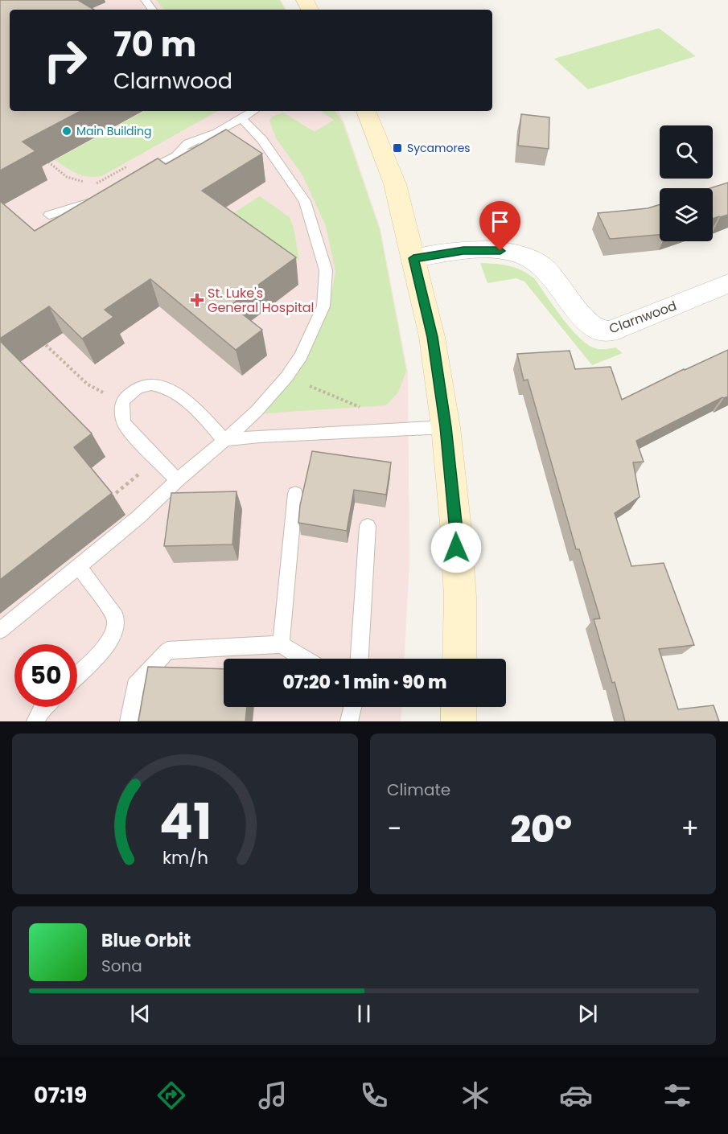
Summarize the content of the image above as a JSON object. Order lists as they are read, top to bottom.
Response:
{
  "streets": {
    "street": ["Clarnwood"]
  },
  "places": {
    "other": ["Main Building"],
    "transit": ["Sycamores"],
    "health": ["St. Luke's General Hospital"]
  },
  "page": {
    "turn": ["70 m", "Clarnwood"],
    "limit": "50",
    "trip": "07:20 · 1 min · 90 m",
    "tile": "Climate",
    "heat": ["−", "20°", "+"],
    "song": ["Blue Orbit", "Sona"],
    "tabs": "07:19",
    "gauge": ["41", "km/h"]
  }
}
